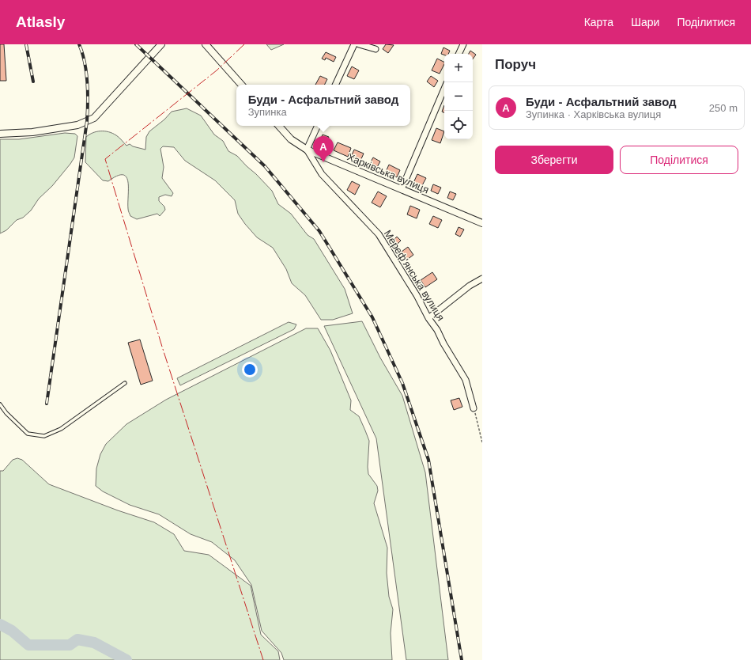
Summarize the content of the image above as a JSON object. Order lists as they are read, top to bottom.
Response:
{
  "streets": {
    "street": ["Харківська вулиця", "Мереф'янська вулиця"]
  },
  "crossings": [
    ["Харківська вулиця", "Мереф'янська вулиця"]
  ],
  "page": {
    "header": "Atlasly",
    "nav": ["Карта", "Шари", "Поділитися"],
    "heading": "Поруч",
    "map_buttons": ["+", "−"],
    "popup": ["Буди - Асфальтний завод", "Зупинка"],
    "list": [
      {
        "mark": "A",
        "name": "Буди - Асфальтний завод",
        "note": "Зупинка · Харківська вулиця",
        "value": "250 m"
      }
    ],
    "pins": "A",
    "buttons": ["Зберегти", "Поділитися"]
  }
}
